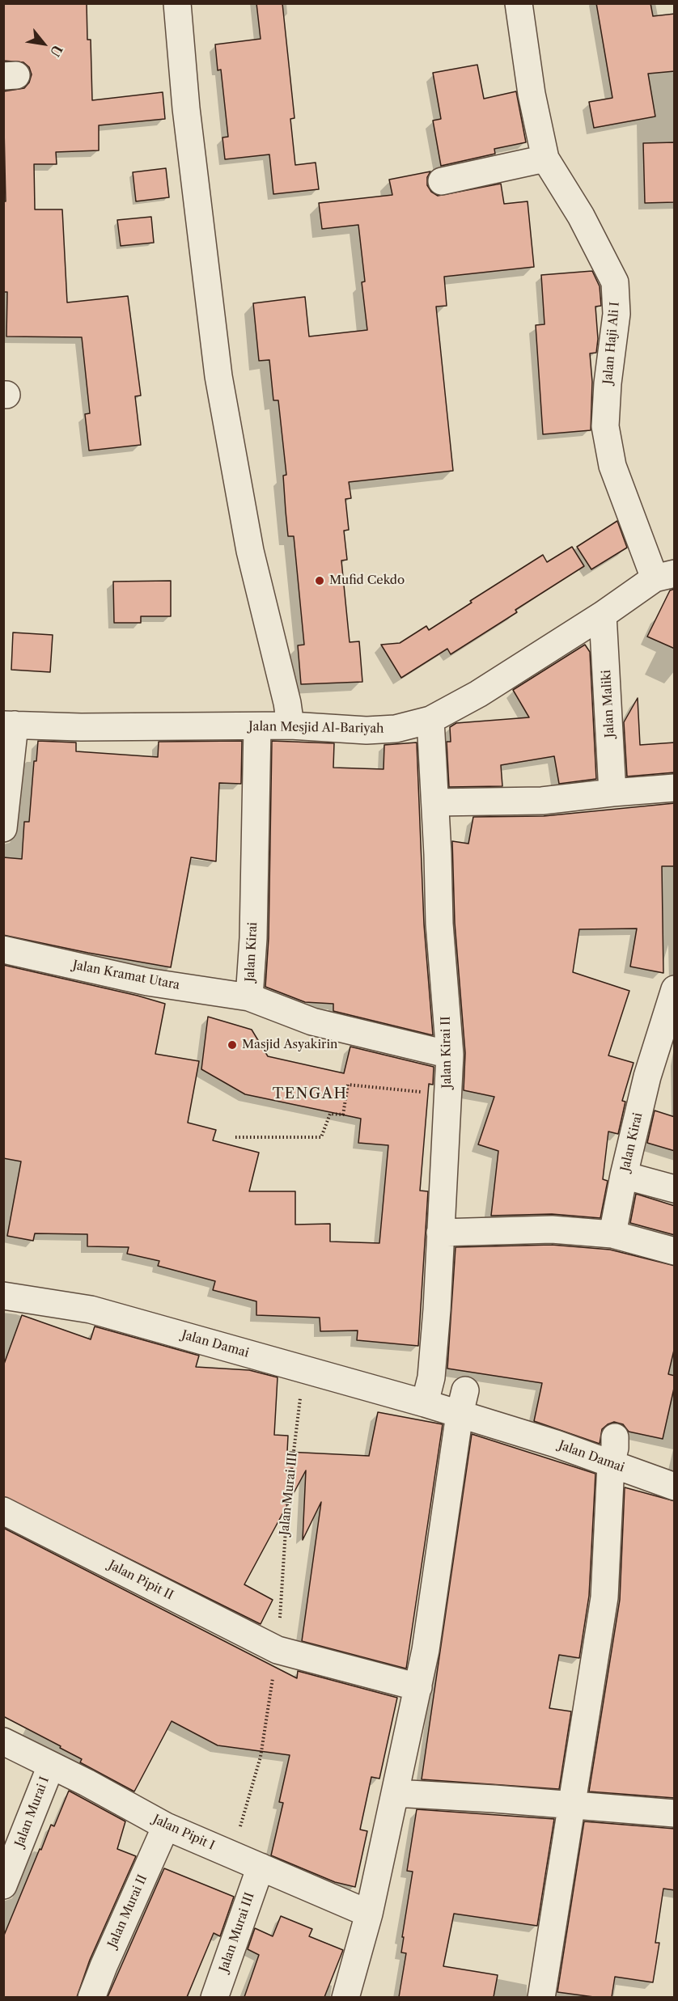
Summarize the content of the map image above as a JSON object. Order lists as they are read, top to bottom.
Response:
{
  "streets": {
    "street": [
      "Jalan Haji Ali I",
      "Jalan Maliki",
      "Jalan Mesjid Al-Bariyah",
      "Jalan Kirai",
      "Jalan Kramat Utara",
      "Jalan Kirai II",
      "Jalan Damai",
      "Jalan Murai III",
      "Jalan Pipit II",
      "Jalan Murai I",
      "Jalan Pipit I",
      "Jalan Murai II"
    ]
  },
  "crossings": [
    ["Jalan Haji Ali I", "Jalan Mesjid Al-Bariyah"],
    ["Jalan Maliki", "Jalan Mesjid Al-Bariyah"],
    ["Jalan Mesjid Al-Bariyah", "Jalan Kirai"],
    ["Jalan Mesjid Al-Bariyah", "Jalan Kirai II"],
    ["Jalan Kirai", "Jalan Kramat Utara"],
    ["Jalan Kirai", "Jalan Kirai II"],
    ["Jalan Kirai II", "Jalan Damai"],
    ["Jalan Damai", "Jalan Murai III"],
    ["Jalan Murai III", "Jalan Pipit I"],
    ["Jalan Murai I", "Jalan Pipit I"],
    ["Jalan Pipit I", "Jalan Murai II"]
  ],
  "districts": ["TENGAH"],
  "places": ["Mufid Cekdo", "Masjid Asyakirin"],
  "north": "bottom right"
}
